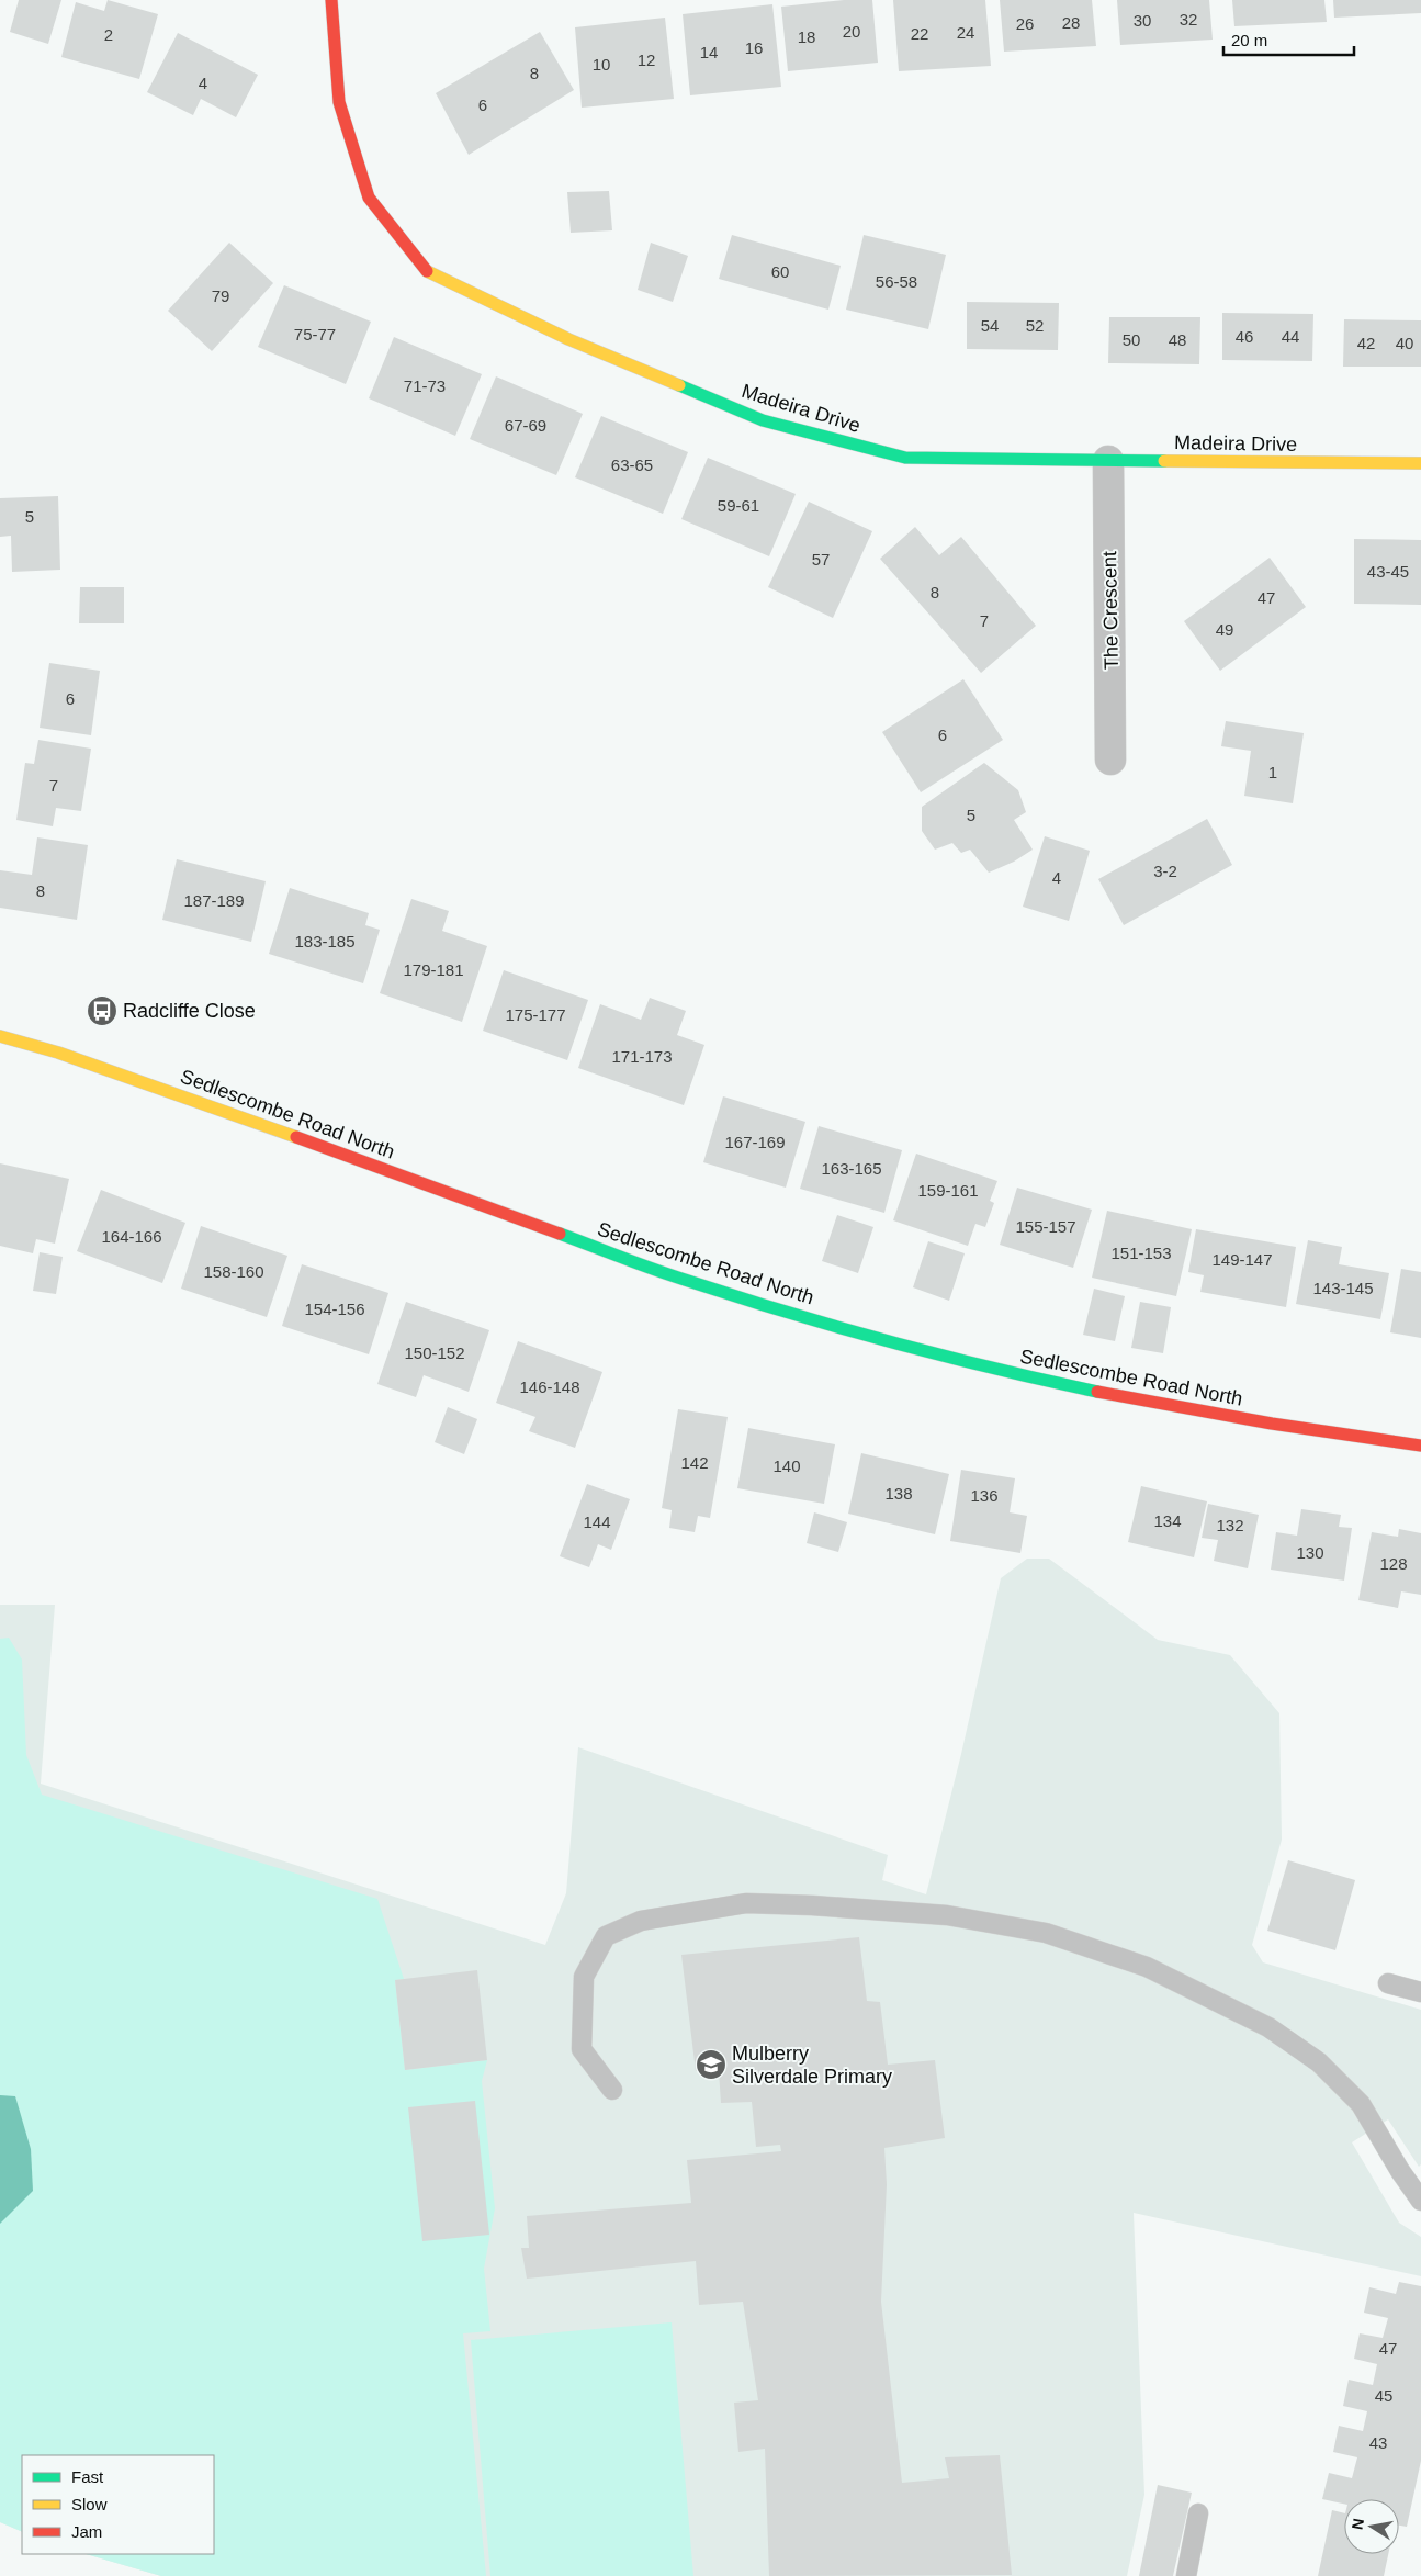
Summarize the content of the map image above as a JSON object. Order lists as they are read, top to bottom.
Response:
{
  "streets": {
    "main road": ["Madeira Drive", "Sedlescombe Road North"],
    "street": ["The Crescent"]
  },
  "crossings": [
    ["Madeira Drive", "The Crescent"]
  ],
  "places": {
    "bus stop": ["Radcliffe Close"],
    "school or university": ["Mulberry Silverdale Primary"]
  },
  "house_numbers": [
    "32",
    "30",
    "28",
    "26",
    "20",
    "24",
    "22",
    "2",
    "18",
    "16",
    "14",
    "12",
    "10",
    "8",
    "4",
    "6",
    "60",
    "56-58",
    "79",
    "54",
    "52",
    "75-77",
    "46",
    "44",
    "50",
    "48",
    "42",
    "40",
    "71-73",
    "67-69",
    "63-65",
    "59-61",
    "5",
    "57",
    "43-45",
    "8",
    "47",
    "7",
    "49",
    "6",
    "6",
    "1",
    "7",
    "5",
    "3-2",
    "4",
    "8",
    "187-189",
    "183-185",
    "179-181",
    "175-177",
    "171-173",
    "167-169",
    "163-165",
    "159-161",
    "155-157",
    "164-166",
    "151-153",
    "149-147",
    "158-160",
    "143-145",
    "154-156",
    "150-152",
    "146-148",
    "142",
    "140",
    "138",
    "136",
    "134",
    "144",
    "132",
    "130",
    "128",
    "47",
    "45",
    "43"
  ],
  "legend": ["Fast", "Slow", "Jam"],
  "scale_bar": "20 m",
  "north": "left"
}
